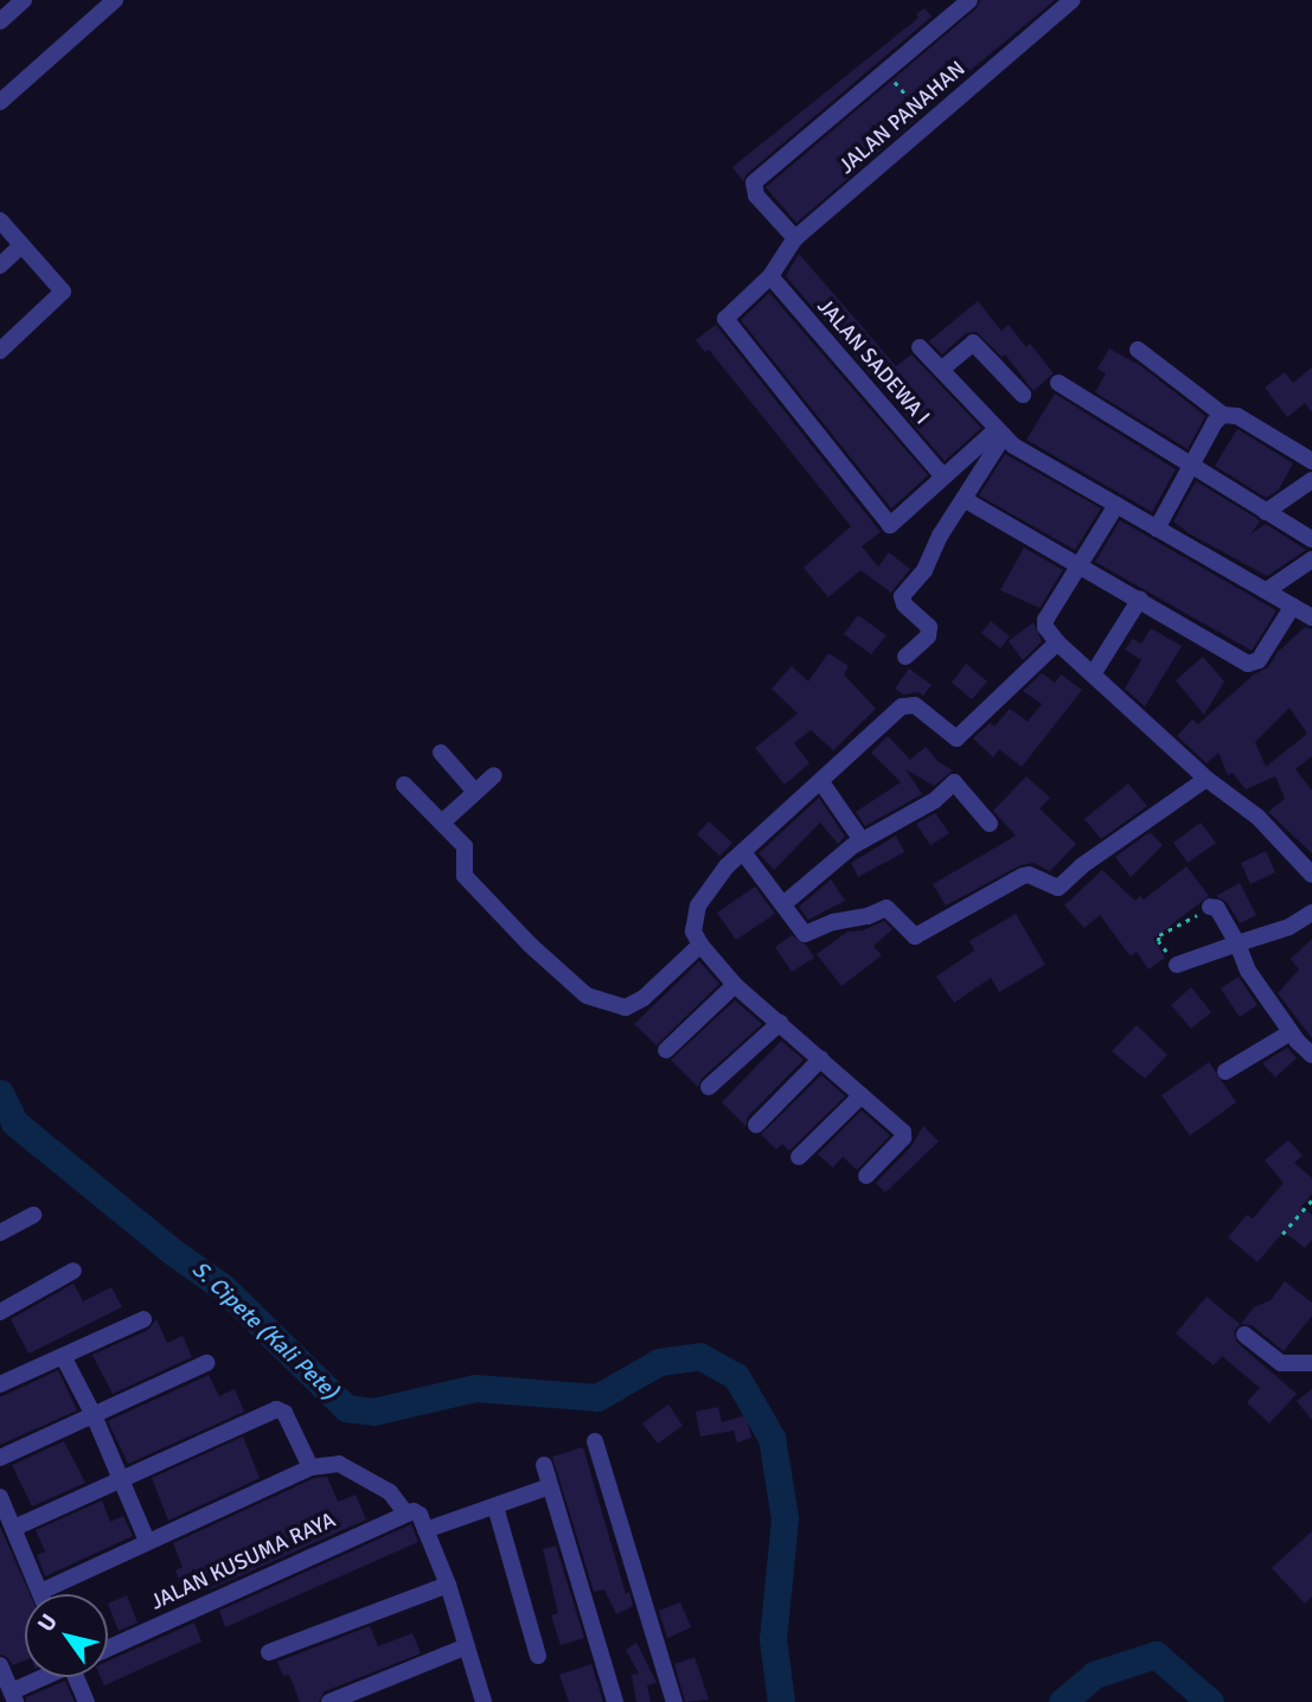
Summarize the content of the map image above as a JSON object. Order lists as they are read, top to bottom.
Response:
{
  "streets": {
    "street": ["JALAN PANAHAN", "JALAN SADEWA I", "JALAN KUSUMA RAYA"]
  },
  "crossings": [
    ["JALAN PANAHAN", "JALAN SADEWA I"]
  ],
  "water": ["S. Cipete (Kali Pete)"],
  "north": "top left"
}
